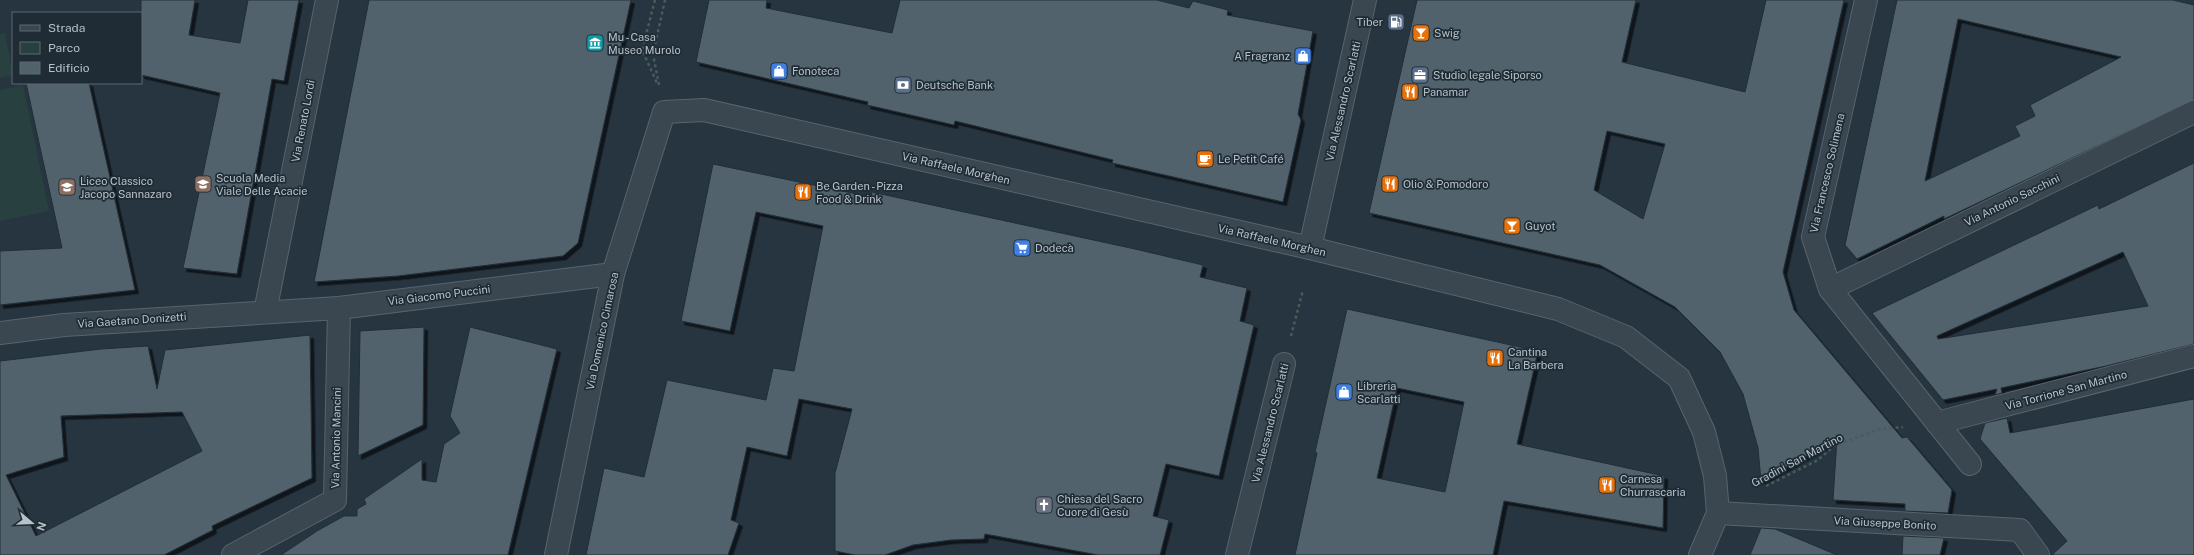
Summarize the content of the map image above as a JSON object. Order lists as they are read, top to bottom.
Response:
{
  "streets": {
    "street": [
      "Via Alessandro Scarlatti",
      "Via Renato Lordi",
      "Via Raffaele Morghen",
      "Via Francesco Solimena",
      "Via Antonio Sacchini",
      "Via Giacomo Puccini",
      "Via Gaetano Donizetti",
      "Via Domenico Cimarosa",
      "Via Torrione San Martino",
      "Via Antonio Mancini",
      "Via Giuseppe Bonito"
    ],
    "path": ["Gradini San Martino"]
  },
  "crossings": [
    ["Via Alessandro Scarlatti", "Via Raffaele Morghen"],
    ["Via Renato Lordi", "Via Giacomo Puccini"],
    ["Via Renato Lordi", "Via Gaetano Donizetti"],
    ["Via Raffaele Morghen", "Via Domenico Cimarosa"],
    ["Via Raffaele Morghen", "Via Giuseppe Bonito"],
    ["Via Francesco Solimena", "Via Antonio Sacchini"],
    ["Via Francesco Solimena", "Via Torrione San Martino"],
    ["Via Giacomo Puccini", "Via Gaetano Donizetti"],
    ["Via Giacomo Puccini", "Via Domenico Cimarosa"],
    ["Via Giacomo Puccini", "Via Antonio Mancini"]
  ],
  "places": {
    "fuel station": ["Tiber"],
    "bar": ["Swig", "Guyot"],
    "museum": ["Mu - Casa Museo Murolo"],
    "shop": ["A Fragranz", "Fonoteca", "Libreria Scarlatti"],
    "office": ["Studio legale Siporso"],
    "bank": ["Deutsche Bank"],
    "restaurant": [
      "Panamar",
      "Olio & Pomodoro",
      "Be Garden - Pizza Food & Drink",
      "Cantina La Barbera",
      "Carnesa Churrascaria"
    ],
    "cafe": ["Le Petit Café"],
    "school or university": ["Scuola Media Viale Delle Acacie", "Liceo Classico Jacopo Sannazaro"],
    "supermarket": ["Dodecà"],
    "church": ["Chiesa del Sacro Cuore di Gesù"]
  },
  "legend": ["Strada", "Parco", "Edificio"],
  "north": "right"
}
